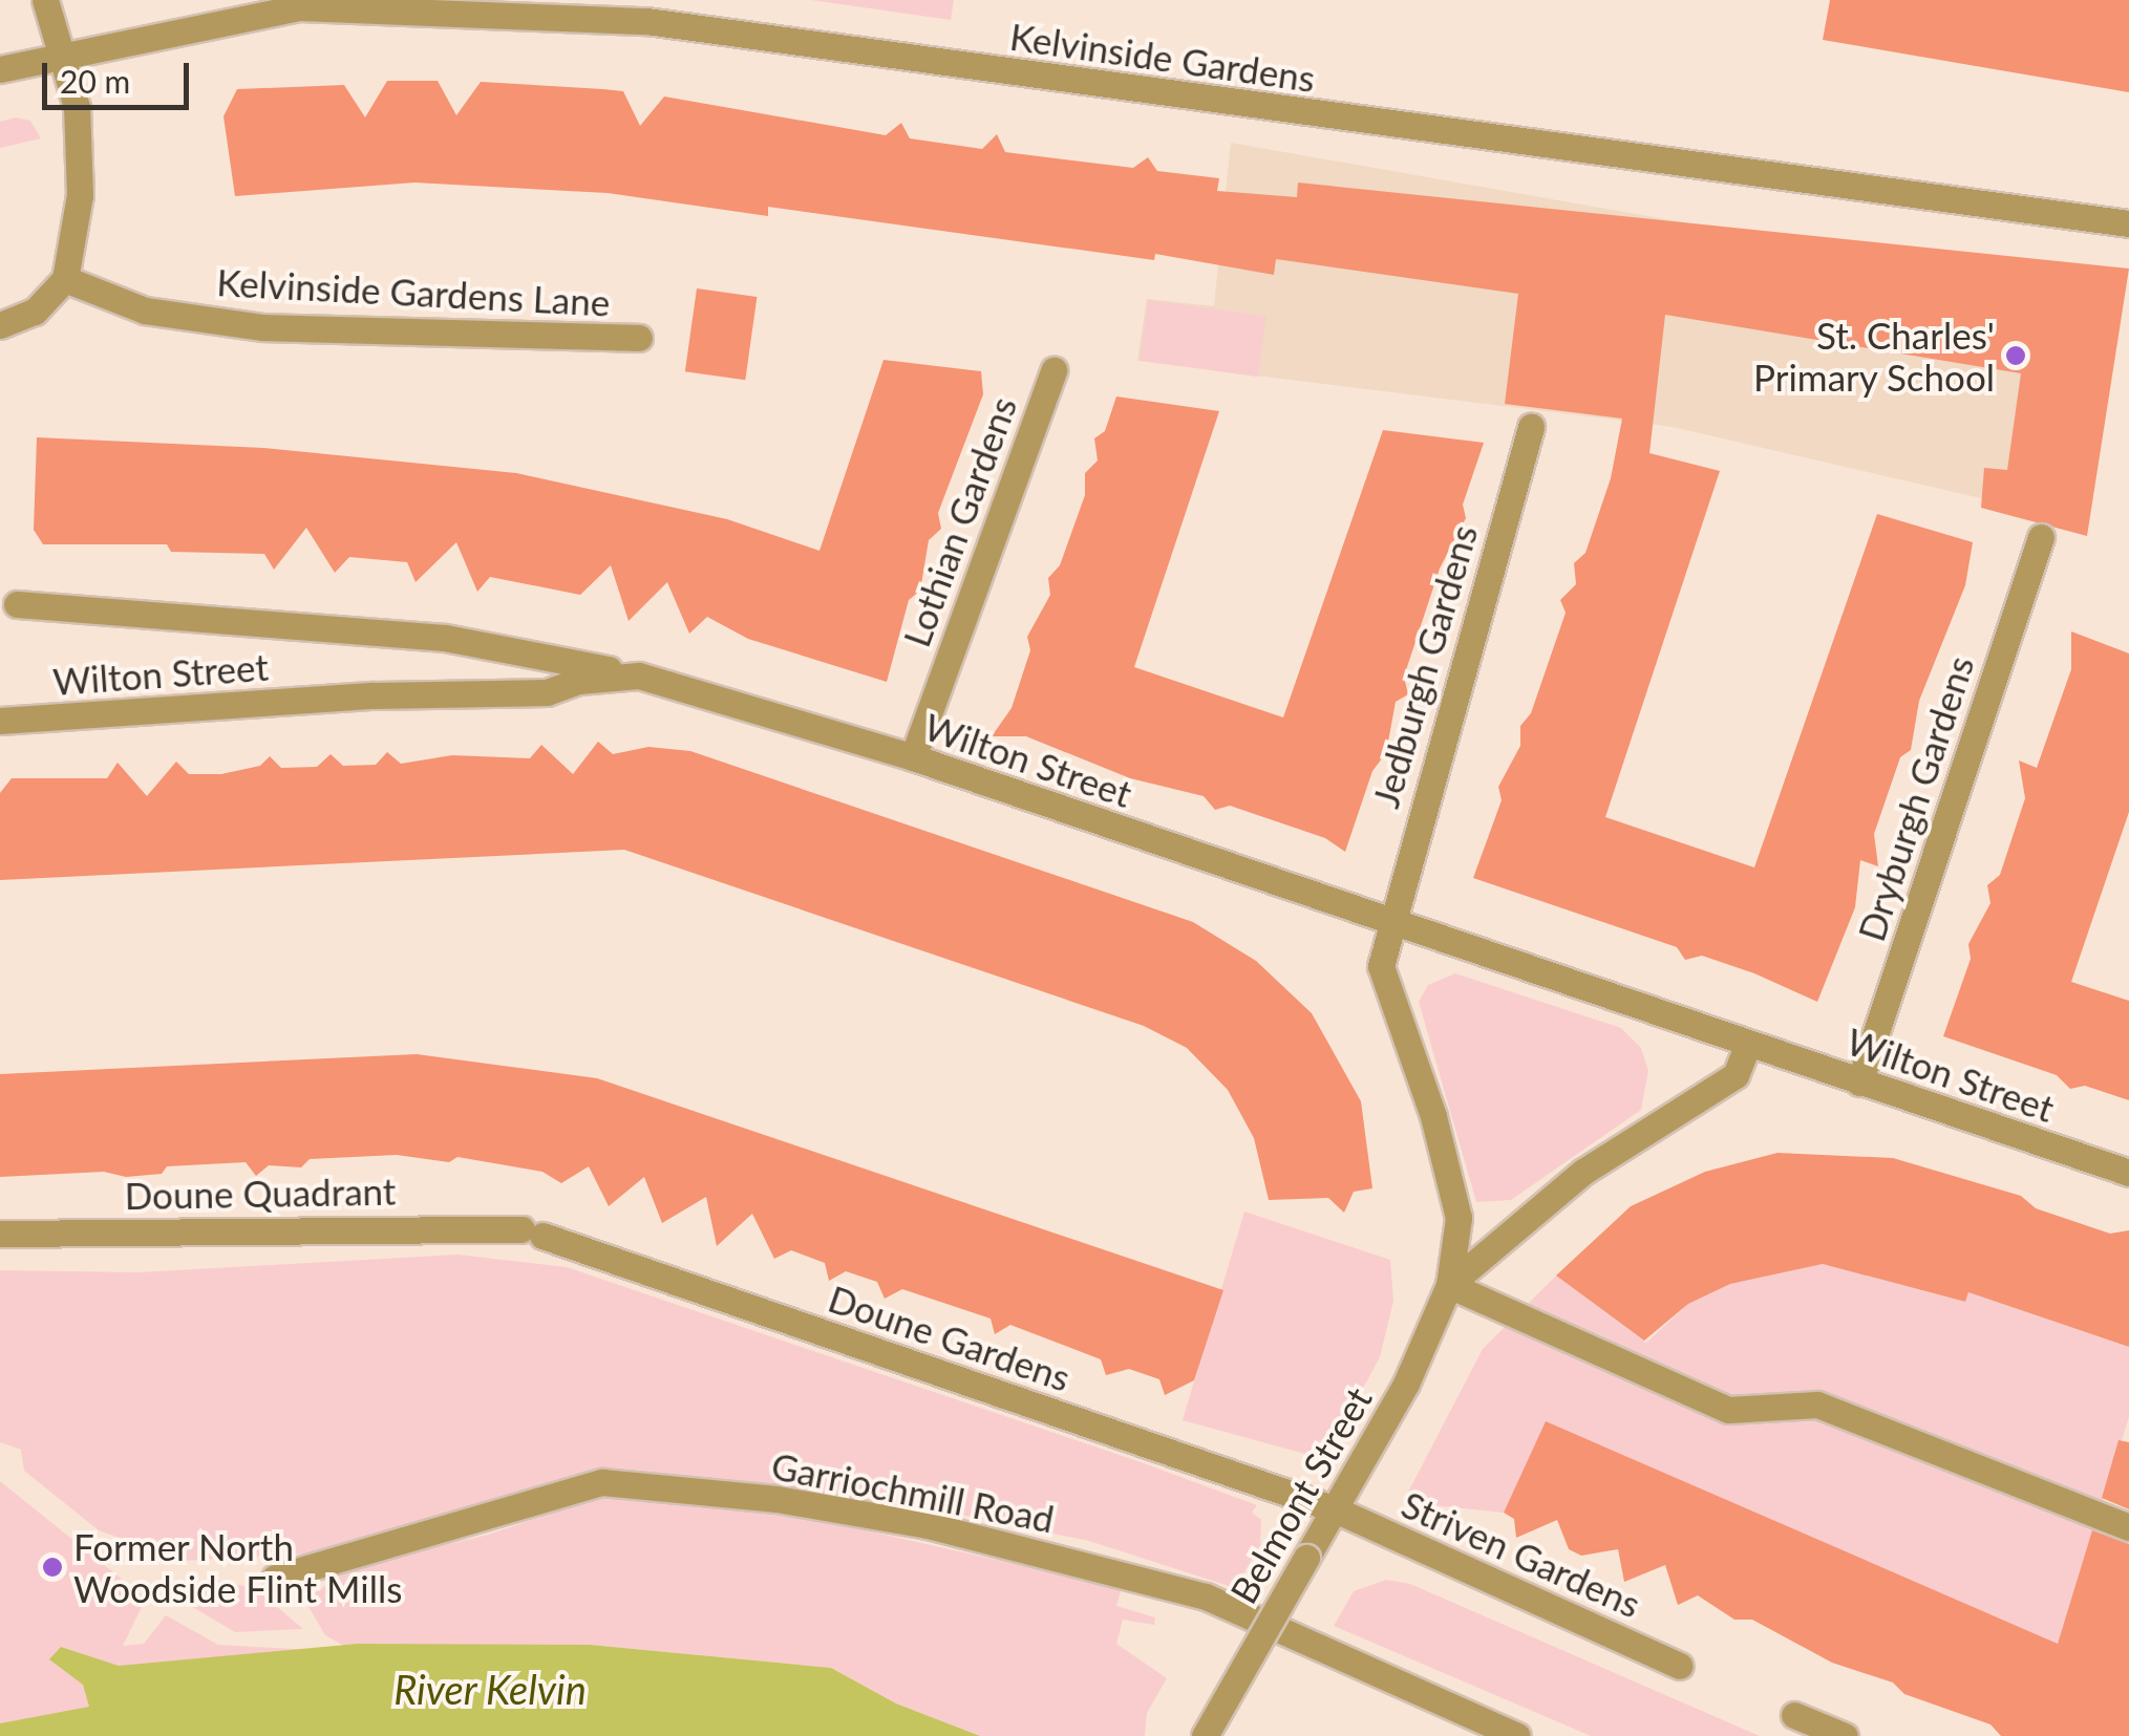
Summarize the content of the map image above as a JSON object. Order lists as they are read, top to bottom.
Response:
{
  "streets": {
    "street": [
      "Kelvinside Gardens",
      "Kelvinside Gardens Lane",
      "Lothian Gardens",
      "Jedburgh Gardens",
      "Wilton Street",
      "Dryburgh Gardens",
      "Doune Quadrant",
      "Doune Gardens",
      "Garriochmill Road",
      "Belmont Street",
      "Striven Gardens"
    ]
  },
  "crossings": [
    ["Lothian Gardens", "Wilton Street"],
    ["Jedburgh Gardens", "Wilton Street"],
    ["Wilton Street", "Dryburgh Gardens"],
    ["Doune Quadrant", "Doune Gardens"],
    ["Doune Gardens", "Belmont Street"],
    ["Doune Gardens", "Striven Gardens"],
    ["Belmont Street", "Striven Gardens"]
  ],
  "water": ["River Kelvin"],
  "places": ["St. Charles' Primary School", "Former North Woodside Flint Mills"],
  "scale_bar": "20 m"
}
